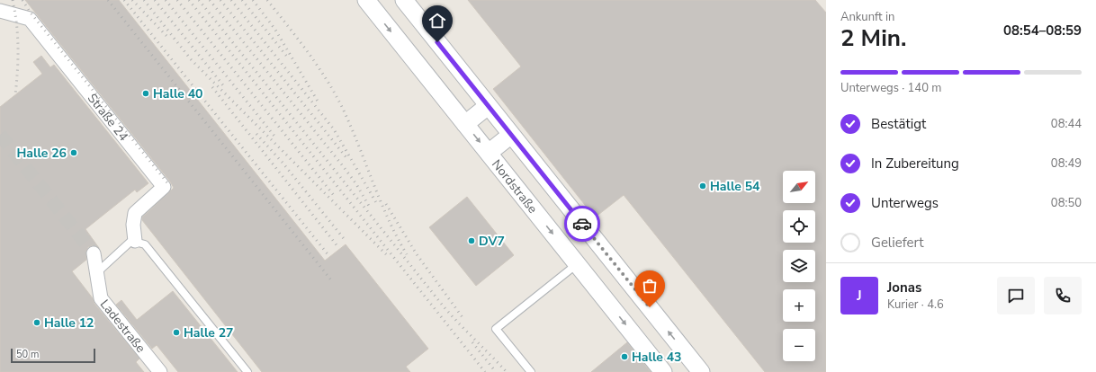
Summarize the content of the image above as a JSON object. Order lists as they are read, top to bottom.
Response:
{
  "streets": {
    "street": ["Straße 24", "Nordstraße", "Ladestraße"]
  },
  "places": [
    "Halle 40",
    "Halle 26",
    "Halle 54",
    "DV7",
    "Halle 12",
    "Halle 27",
    "Halle 43"
  ],
  "scale_bar": "50 m",
  "north": "top right",
  "page": {
    "heading": ["2 Min.", "Ankunft in", "08:54–08:59"],
    "panel": ["Jonas", "Kurier · 4.6"],
    "bar": "Unterwegs · 140 m",
    "list": [
      ["Bestätigt", "08:44"],
      ["In Zubereitung", "08:49"],
      ["Unterwegs", "08:50"],
      "Geliefert"
    ],
    "map_buttons": ["+", "−"],
    "round": "J",
    "scale": "50 m"
  }
}
